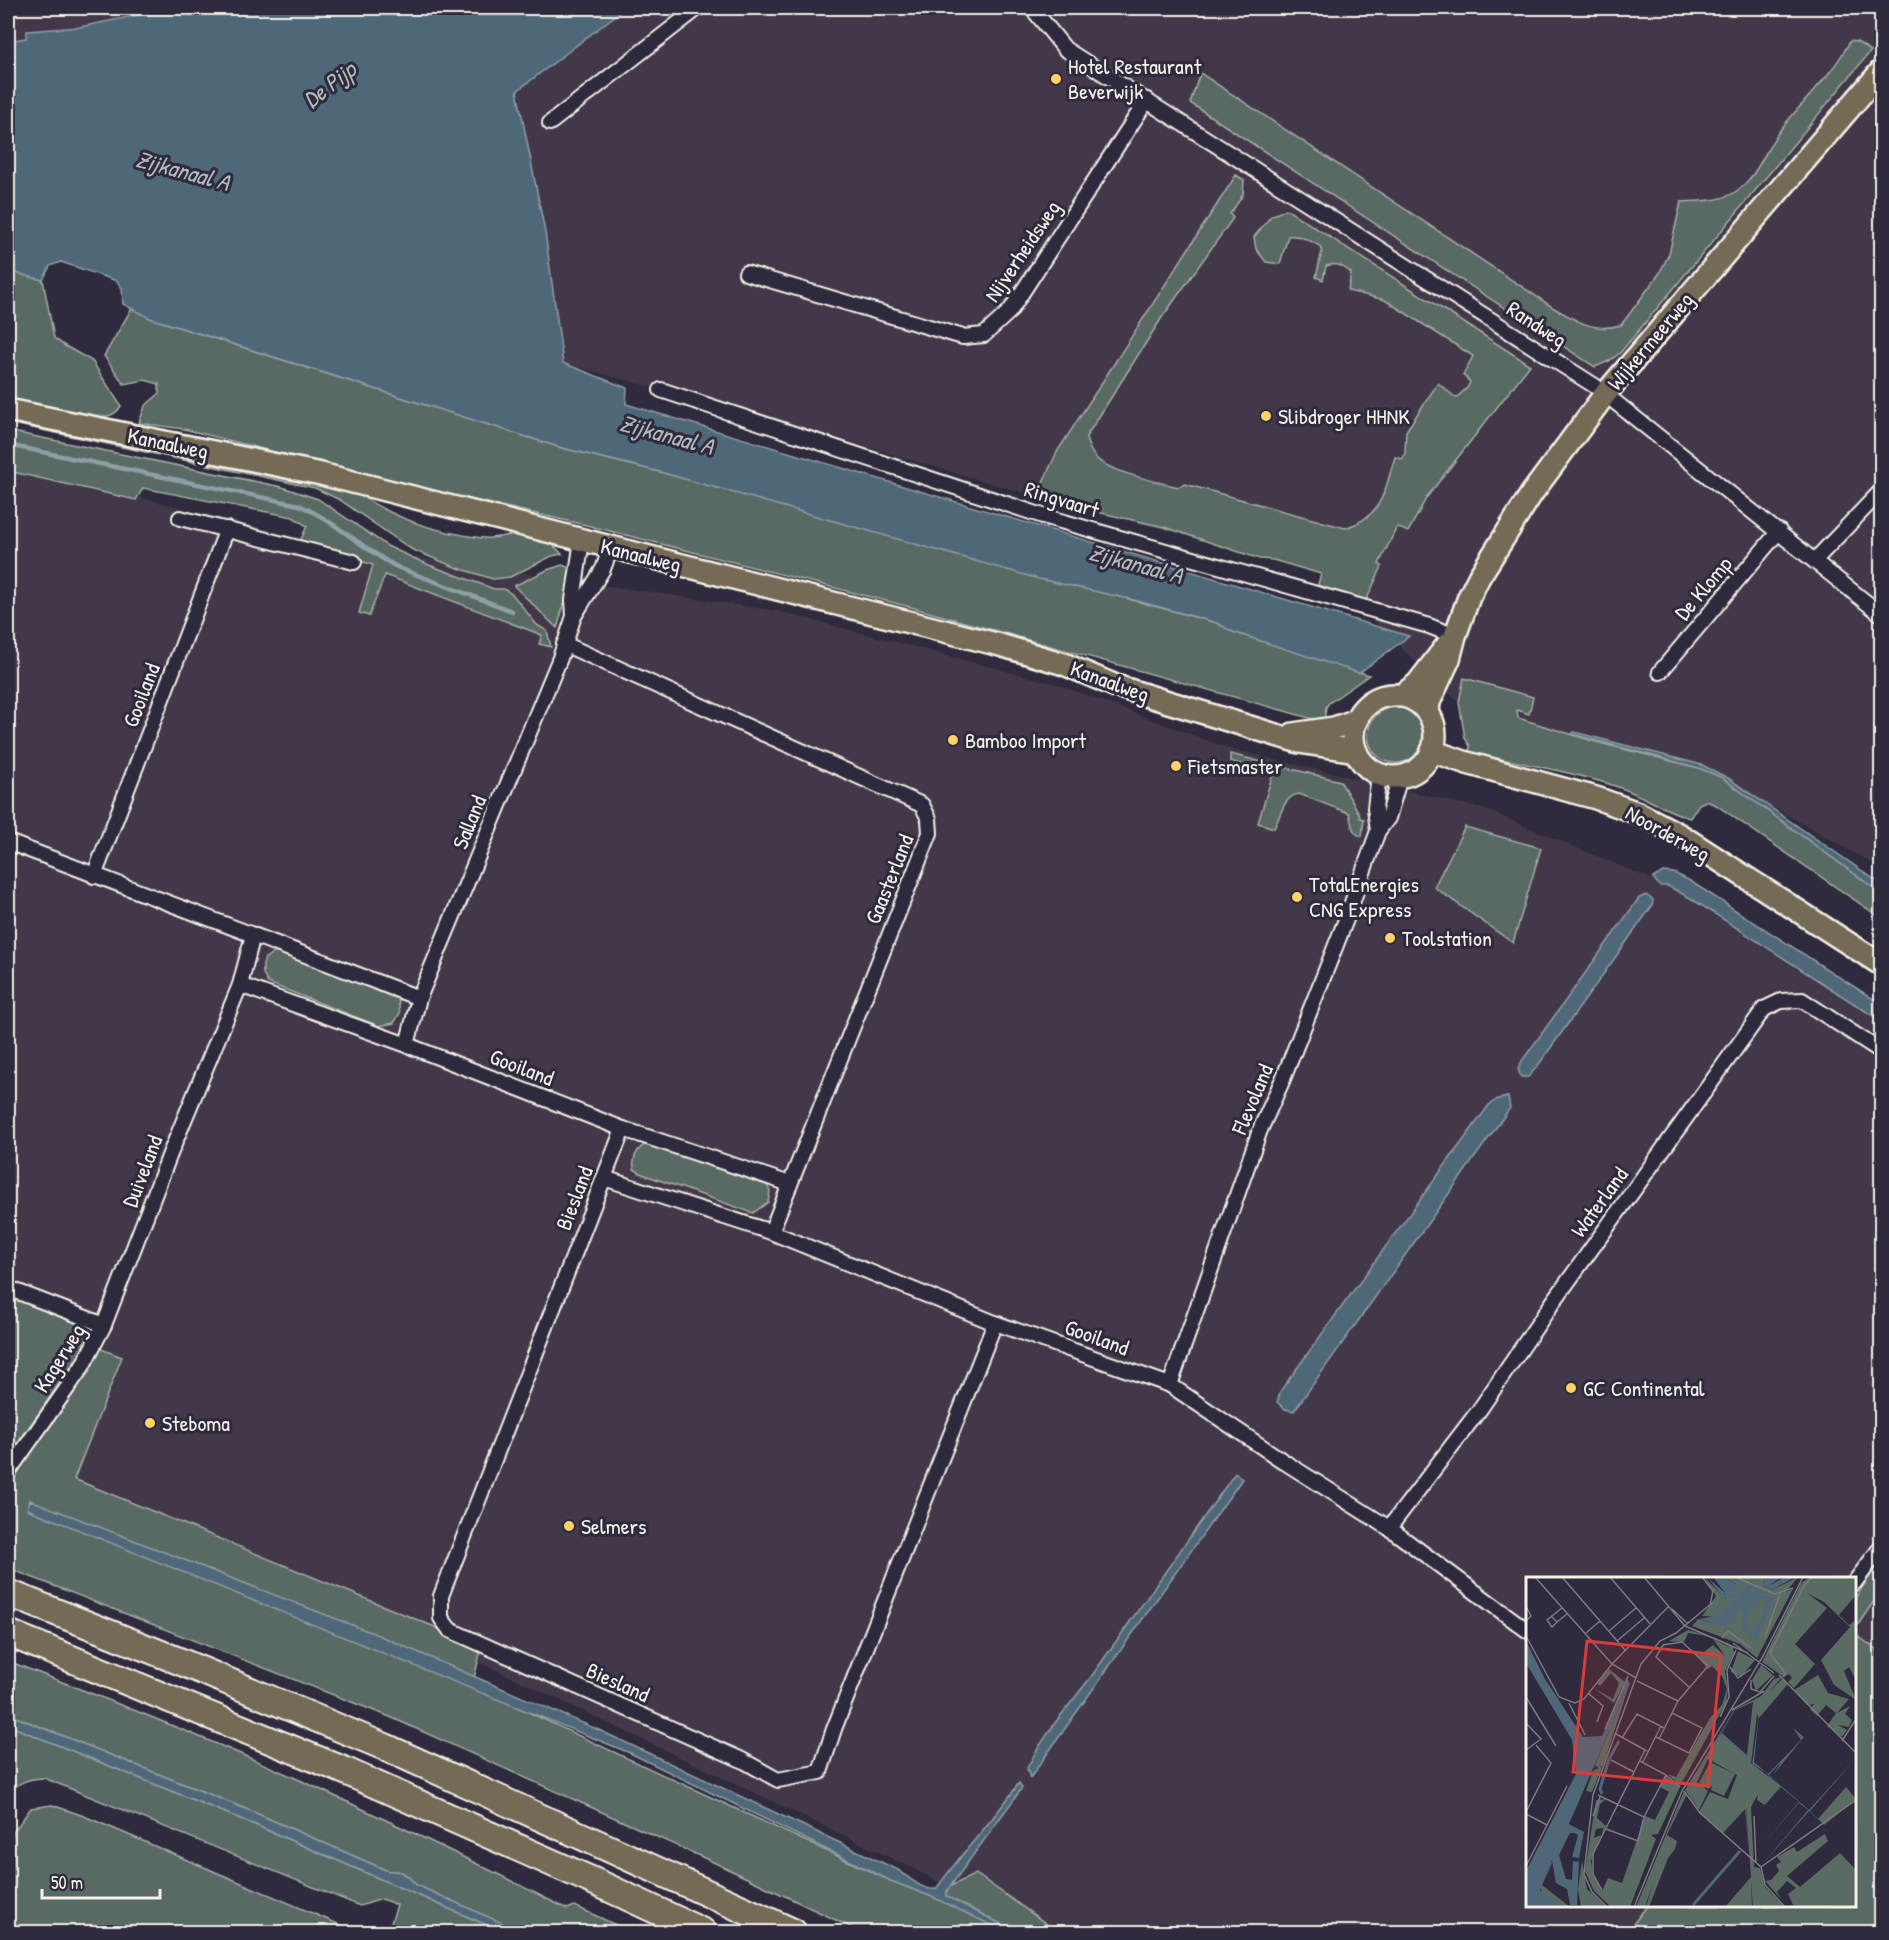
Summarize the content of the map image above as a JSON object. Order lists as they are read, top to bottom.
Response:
{
  "streets": {
    "main road": ["Wijkermeerweg", "Kanaalweg", "Noorderweg"],
    "street": [
      "Nijverheidsweg",
      "Randweg",
      "Ringvaart",
      "De Klomp",
      "Gooiland",
      "Salland",
      "Gaasterland",
      "Flevoland",
      "Duiveland",
      "Biesland",
      "Waterland",
      "Kagerweg"
    ]
  },
  "crossings": [
    ["Nijverheidsweg", "Randweg"],
    ["Randweg", "Wijkermeerweg"],
    ["Randweg", "De Klomp"],
    ["Wijkermeerweg", "Kanaalweg"],
    ["Wijkermeerweg", "Ringvaart"],
    ["Wijkermeerweg", "Noorderweg"],
    ["Wijkermeerweg", "Flevoland"],
    ["Kanaalweg", "Salland"],
    ["Kanaalweg", "Noorderweg"],
    ["Kanaalweg", "Flevoland"],
    ["Gooiland", "Salland"],
    ["Gooiland", "Gaasterland"],
    ["Gooiland", "Flevoland"],
    ["Gooiland", "Duiveland"],
    ["Gooiland", "Biesland"],
    ["Gooiland", "Waterland"],
    ["Salland", "Gaasterland"],
    ["Noorderweg", "Flevoland"],
    ["Duiveland", "Kagerweg"]
  ],
  "water": ["De Pijp", "Zijkanaal A"],
  "places": [
    "Hotel Restaurant Beverwijk",
    "Slibdroger HHNK",
    "Bamboo Import",
    "Fietsmaster",
    "TotalEnergies CNG Express",
    "Toolstation",
    "GC Continental",
    "Steboma",
    "Selmers"
  ],
  "scale_bar": "50 m"
}
